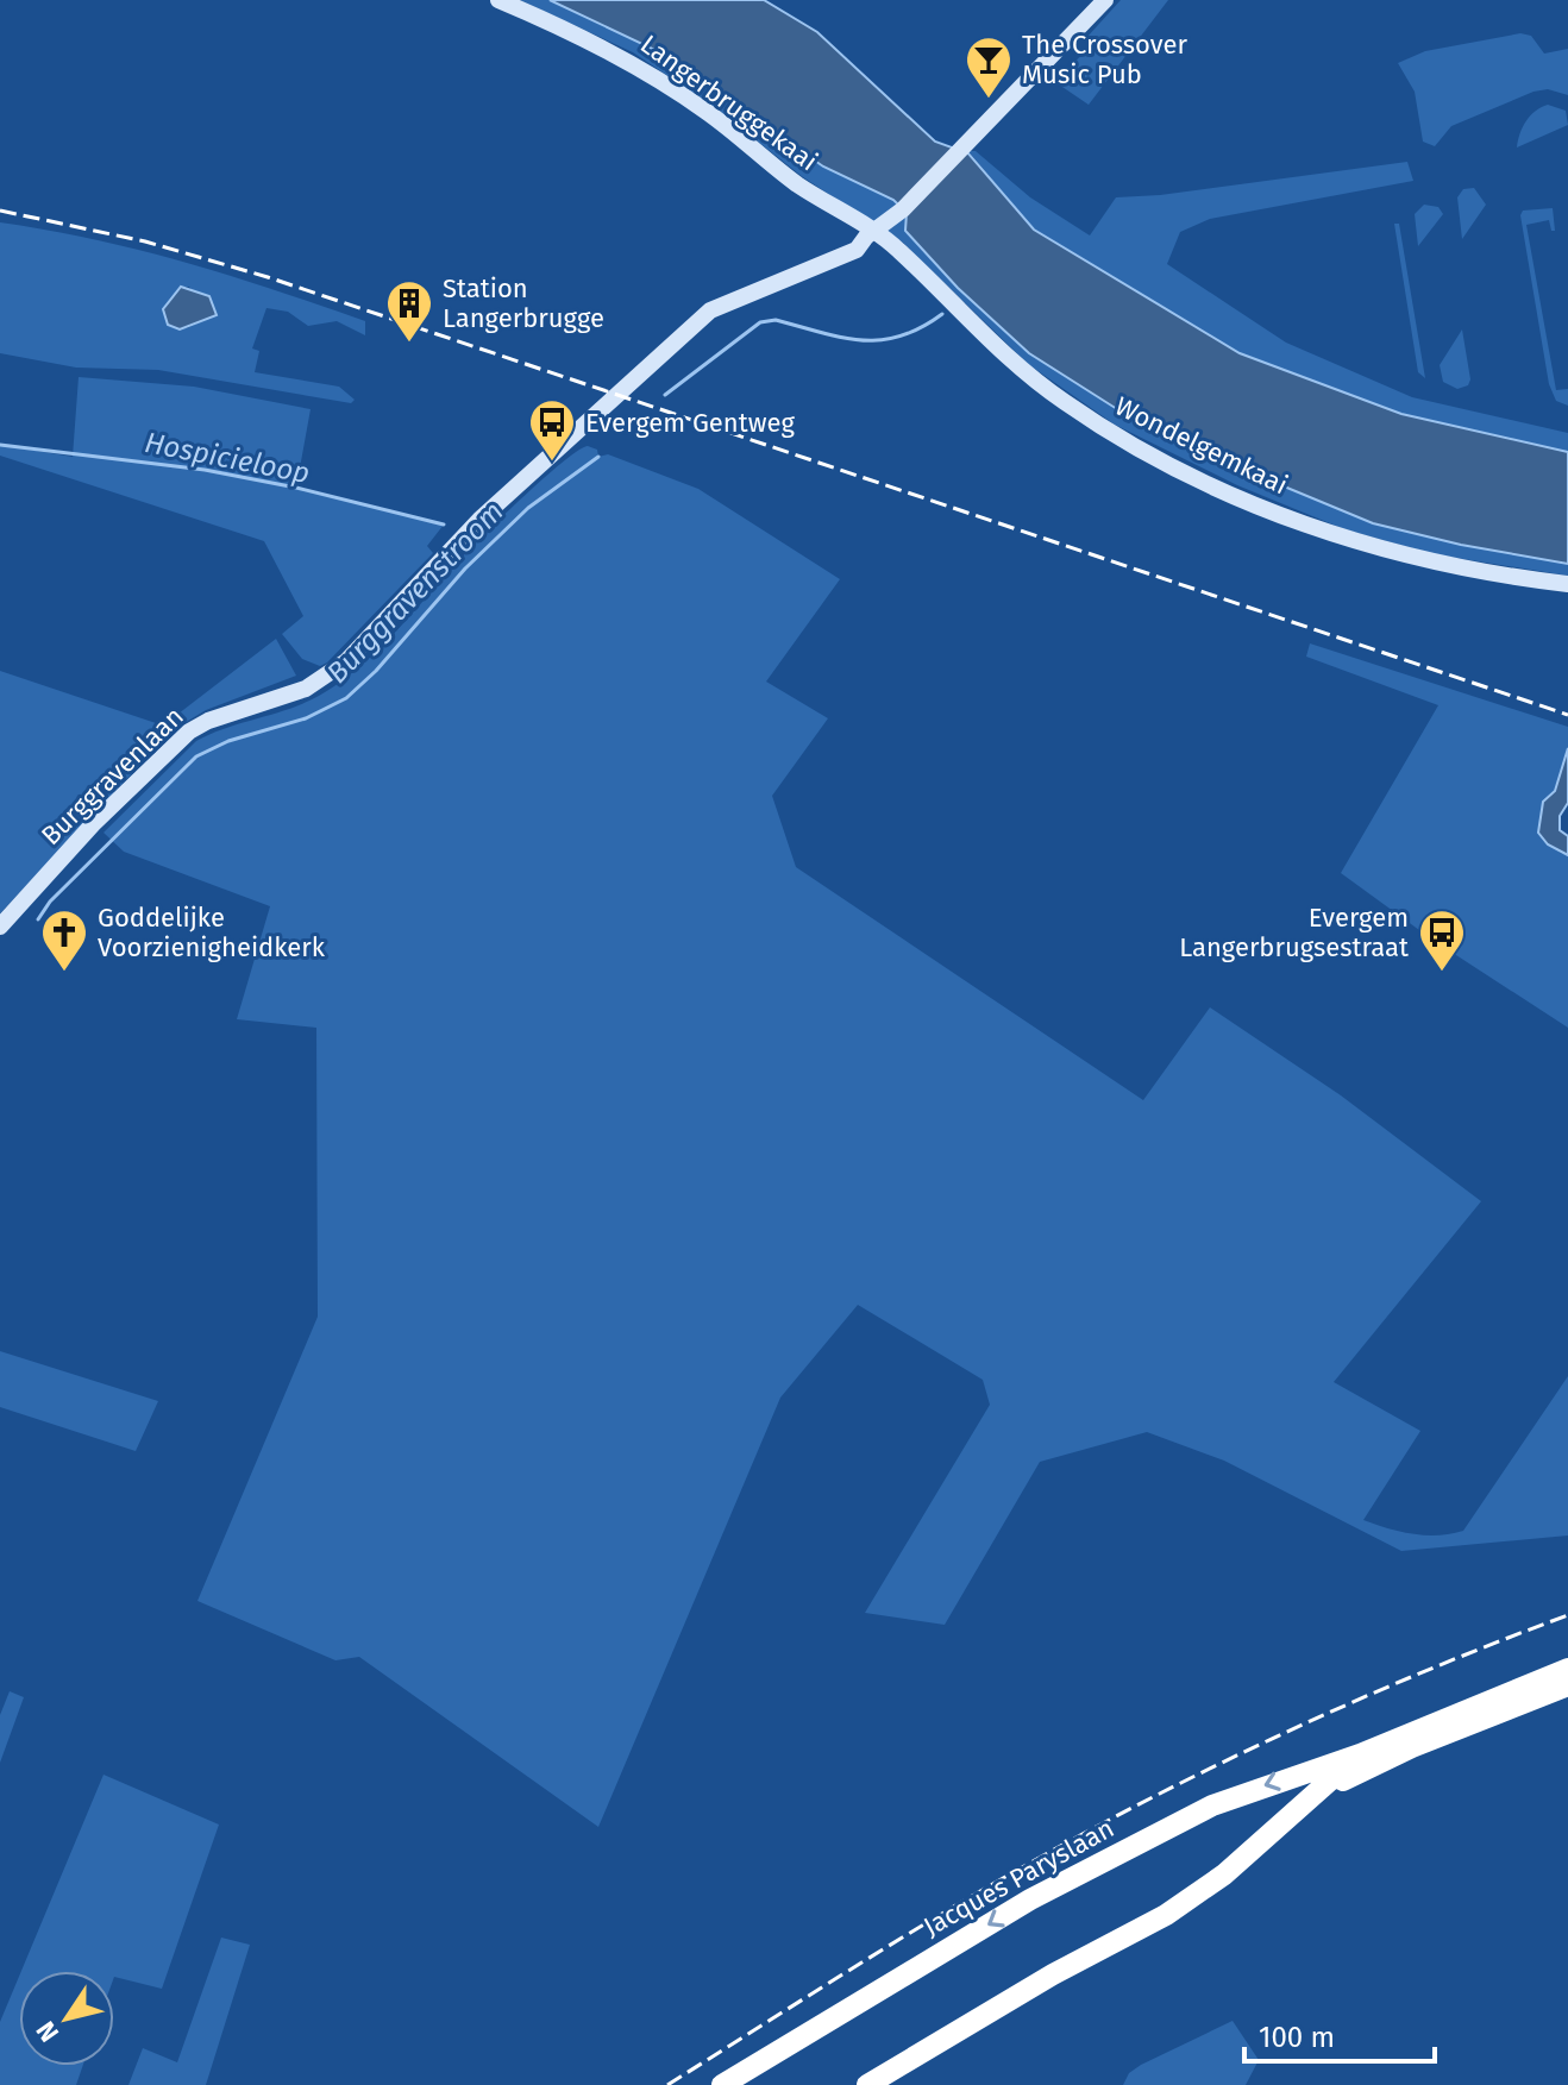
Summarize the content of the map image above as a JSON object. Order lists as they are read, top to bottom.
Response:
{
  "streets": {
    "highway": ["Jacques Paryslaan"],
    "main road": ["Langerbruggekaai", "Wondelgemkaai", "Burggravenlaan"]
  },
  "crossings": [
    ["Langerbruggekaai", "Wondelgemkaai"],
    ["Langerbruggekaai", "Burggravenlaan"],
    ["Wondelgemkaai", "Burggravenlaan"]
  ],
  "water": ["Hospicieloop", "Burggravenstroom"],
  "places": {
    "bar": ["The Crossover Music Pub"],
    "building": ["Station Langerbrugge"],
    "bus stop": ["Evergem Gentweg", "Evergem Langerbrugsestraat"],
    "church": ["Goddelijke Voorzienigheidkerk"]
  },
  "scale_bar": "100 m",
  "north": "bottom left"
}
